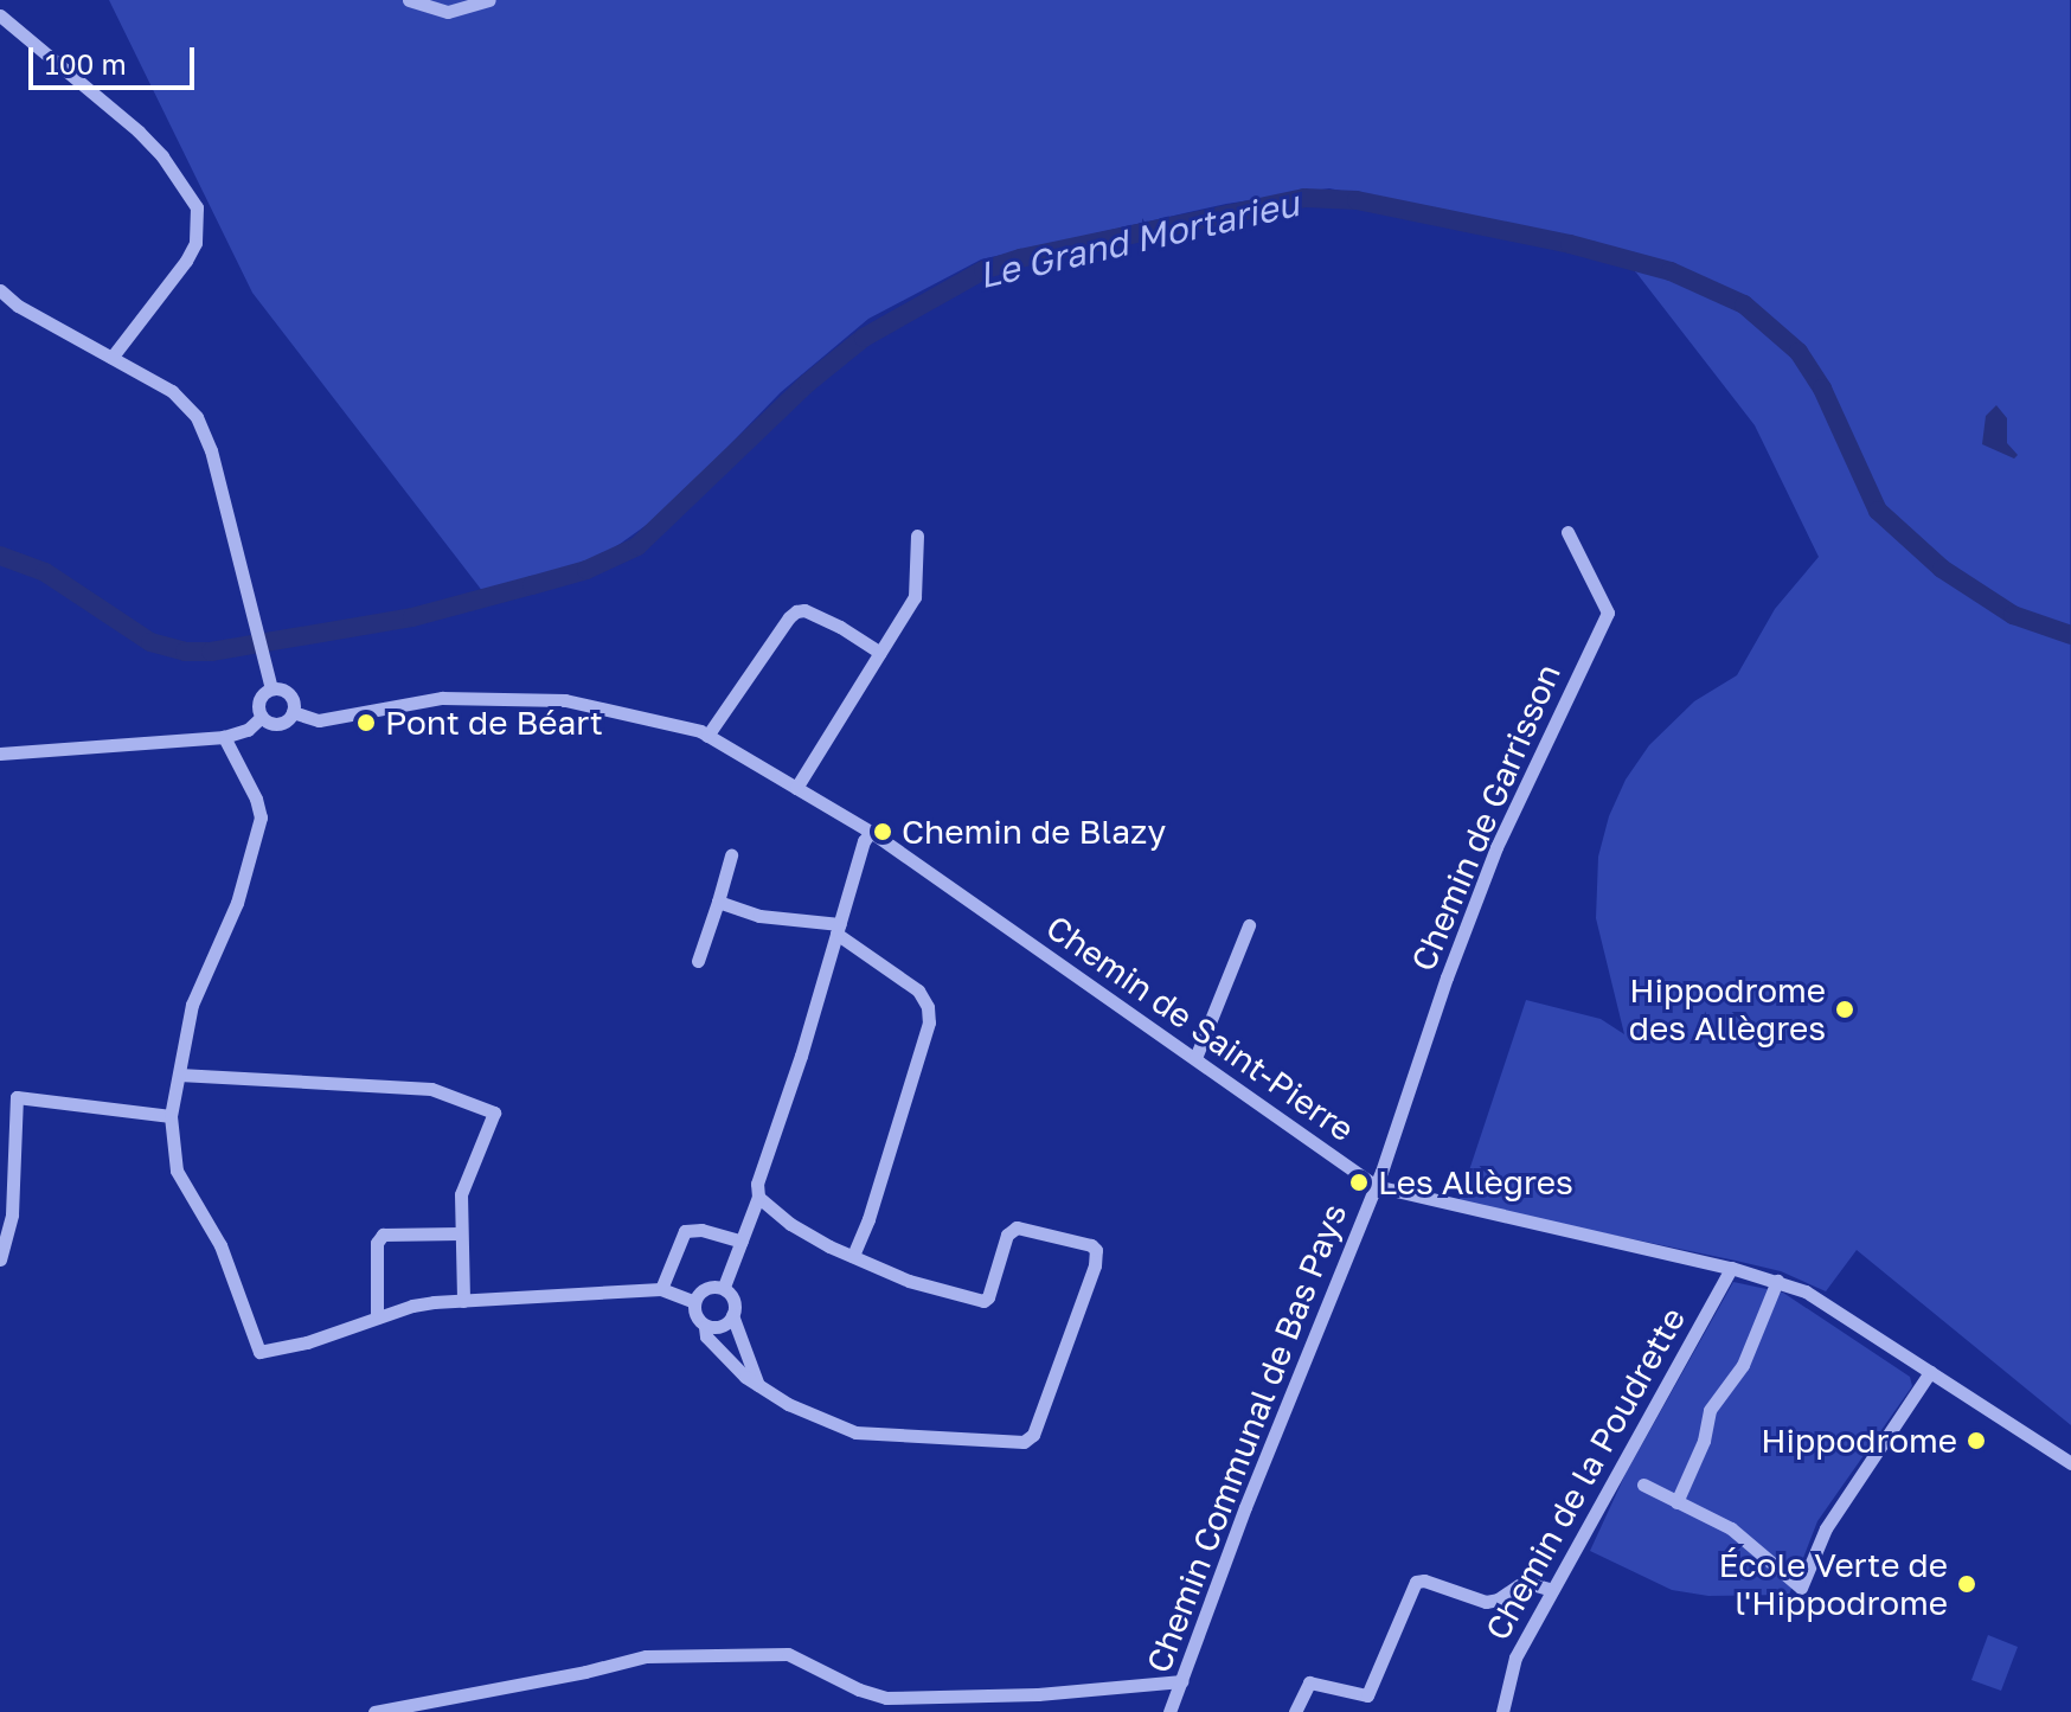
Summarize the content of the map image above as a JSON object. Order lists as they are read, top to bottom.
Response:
{
  "streets": {
    "street": [
      "Chemin de Garrisson",
      "Chemin de Saint-Pierre",
      "Chemin Communal de Bas Pays",
      "Chemin de la Poudrette"
    ]
  },
  "crossings": [
    ["Chemin de Garrisson", "Chemin de Saint-Pierre"],
    ["Chemin de Garrisson", "Chemin Communal de Bas Pays"],
    ["Chemin de Saint-Pierre", "Chemin Communal de Bas Pays"],
    ["Chemin de Saint-Pierre", "Chemin de la Poudrette"]
  ],
  "water": ["Le Grand Mortarieu"],
  "places": [
    "Pont de Béart",
    "Chemin de Blazy",
    "Hippodrome des Allègres",
    "Les Allègres",
    "Hippodrome",
    "École Verte de l'Hippodrome"
  ],
  "scale_bar": "100 m"
}
